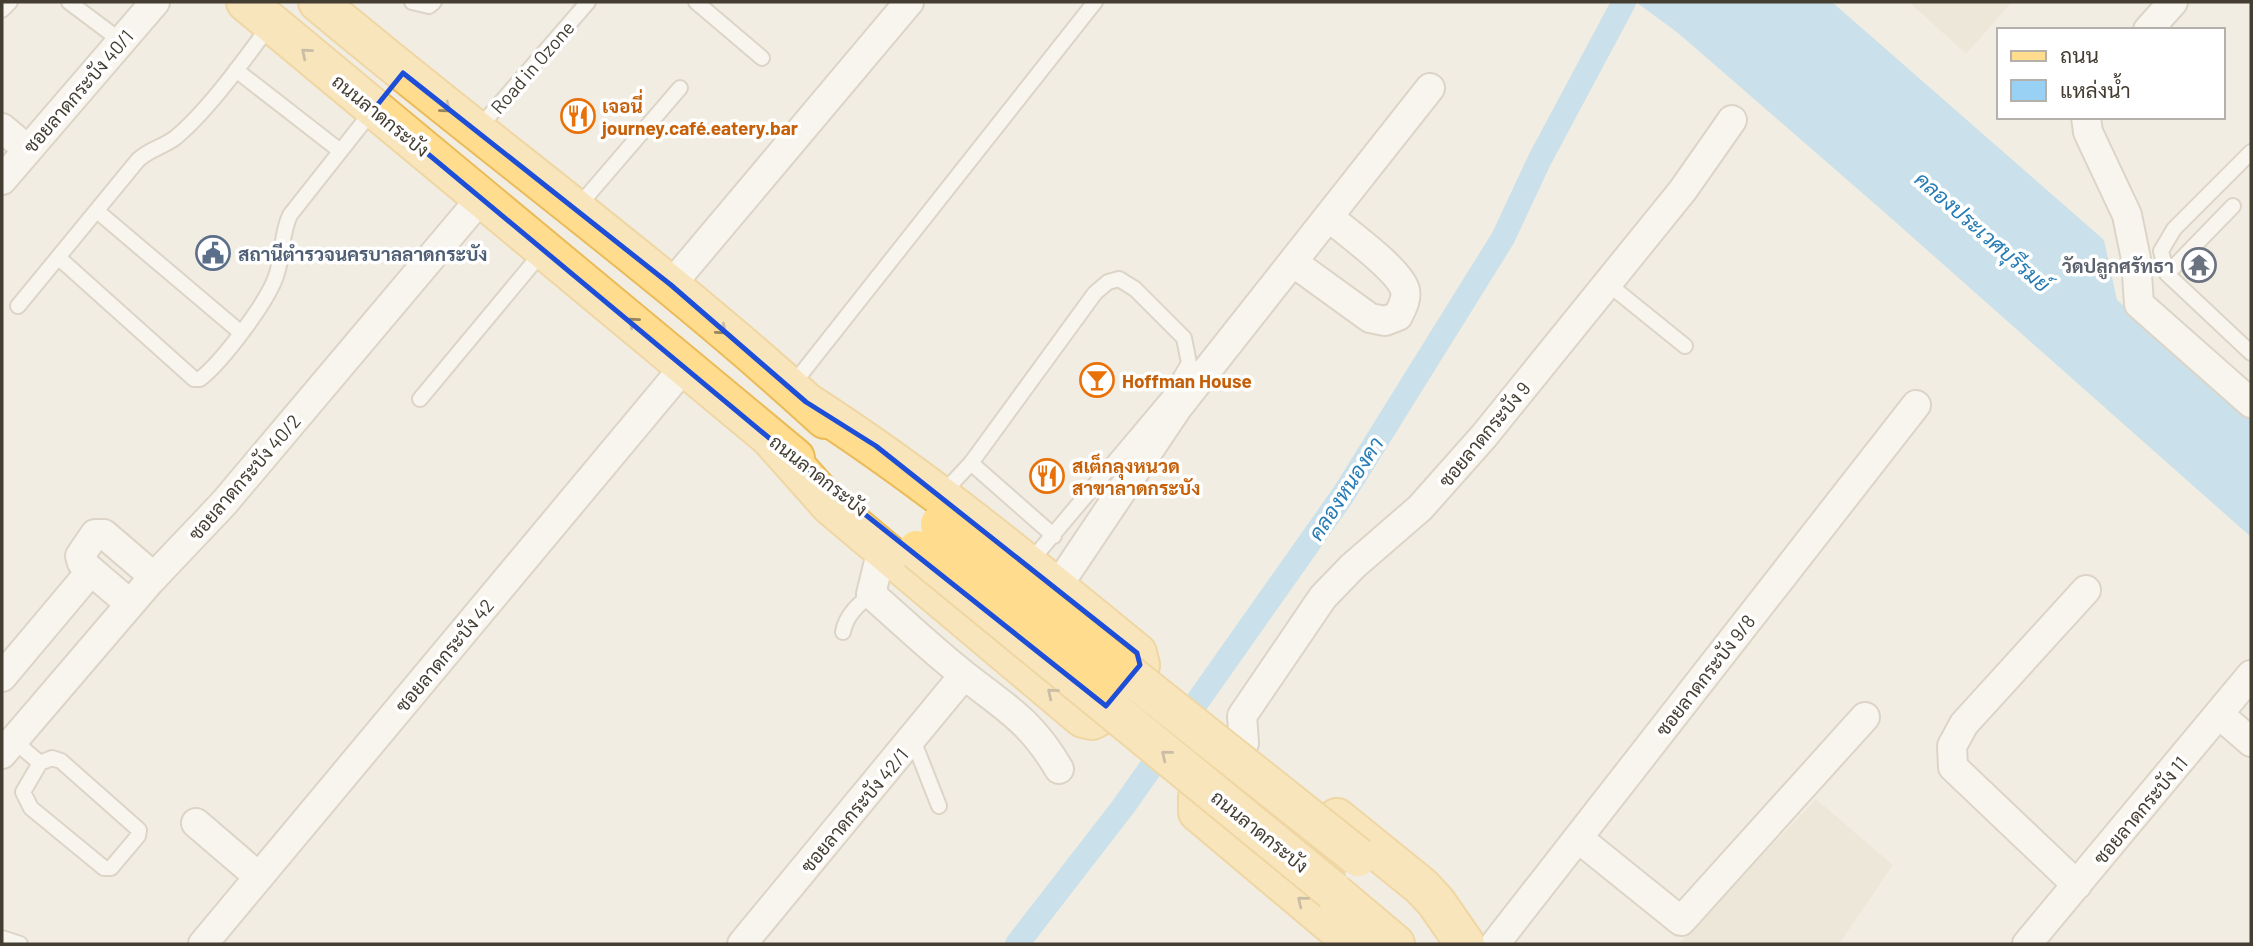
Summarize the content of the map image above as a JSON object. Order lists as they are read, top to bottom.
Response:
{
  "streets": {
    "main road": ["ถนนลาดกระบัง"],
    "street": [
      "ซอยลาดกระบัง 40/1",
      "ซอยลาดกระบัง 9",
      "ซอยลาดกระบัง 40/2",
      "ซอยลาดกระบัง 42",
      "ซอยลาดกระบัง 9/8",
      "ซอยลาดกระบัง 42/1",
      "ซอยลาดกระบัง 11"
    ],
    "lane": ["Road in Ozone"]
  },
  "crossings": [
    ["Road in Ozone", "ถนนลาดกระบัง"],
    ["ถนนลาดกระบัง", "ซอยลาดกระบัง 40/2"],
    ["ถนนลาดกระบัง", "ซอยลาดกระบัง 42"]
  ],
  "water": ["คลองประเวศบุรีรมย์", "คลองหนองคา"],
  "places": {
    "restaurant": ["เจอนี่ journey.café.eatery.bar", "สเต็กลุงหนวด สาขาลาดกระบัง"],
    "public building": ["สถานีตำรวจนครบาลลาดกระบัง"],
    "temple": ["วัดปลูกศรัทธา"],
    "bar": ["Hoffman House"]
  },
  "legend": ["ถนน", "แหล่งน้ำ"]
}
